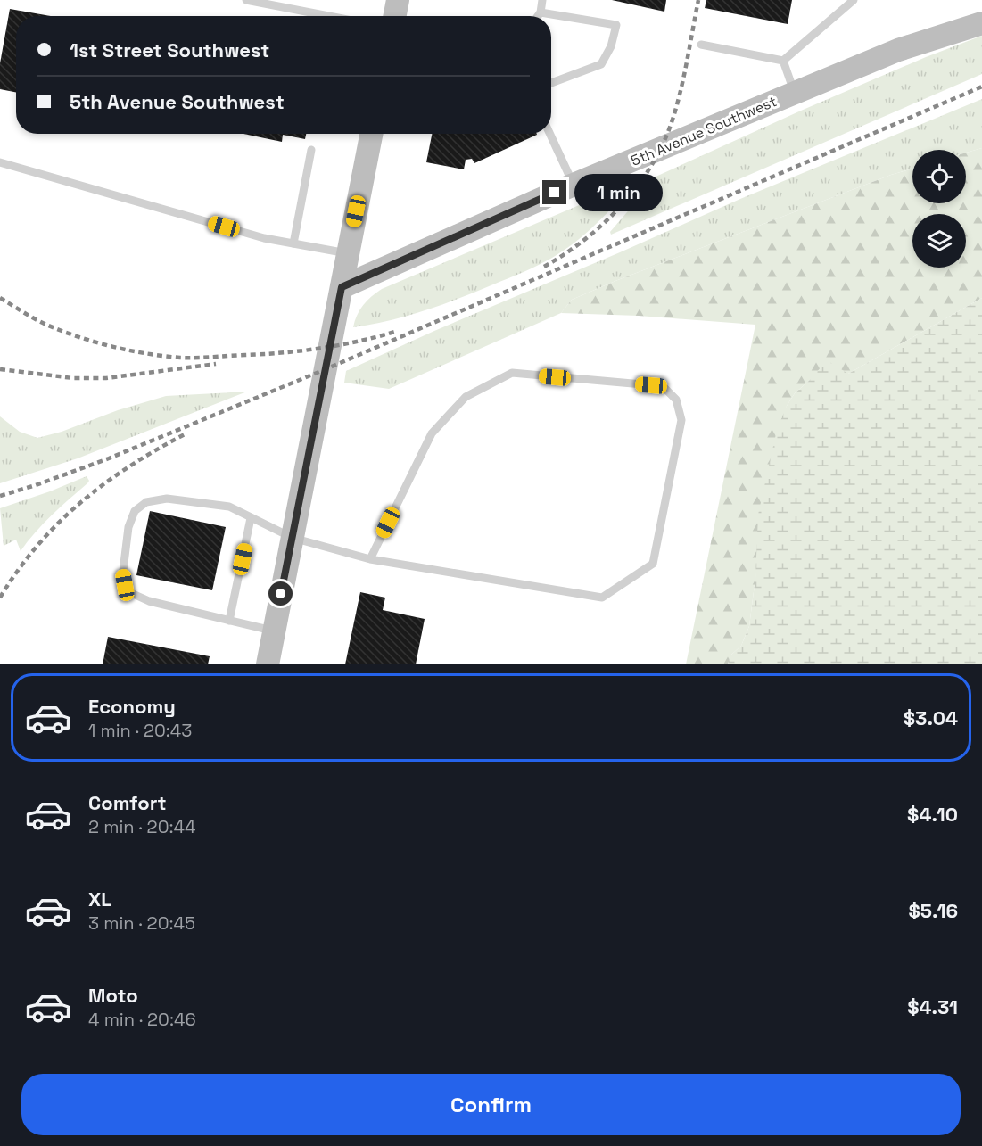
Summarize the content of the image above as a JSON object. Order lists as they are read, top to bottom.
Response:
{
  "streets": {
    "street": ["5th Avenue Southwest"]
  },
  "page": {
    "banner": ["1st Street Southwest", "5th Avenue Southwest"],
    "bubble": "1 min",
    "list": [
      {
        "name": "Economy",
        "note": "1 min · 20:43",
        "value": "$3.04"
      },
      {
        "name": "Comfort",
        "note": "2 min · 20:44",
        "value": "$4.10"
      },
      {
        "name": "XL",
        "note": "3 min · 20:45",
        "value": "$5.16"
      },
      {
        "name": "Moto",
        "note": "4 min · 20:46",
        "value": "$4.31"
      }
    ],
    "buttons": "Confirm"
  }
}
